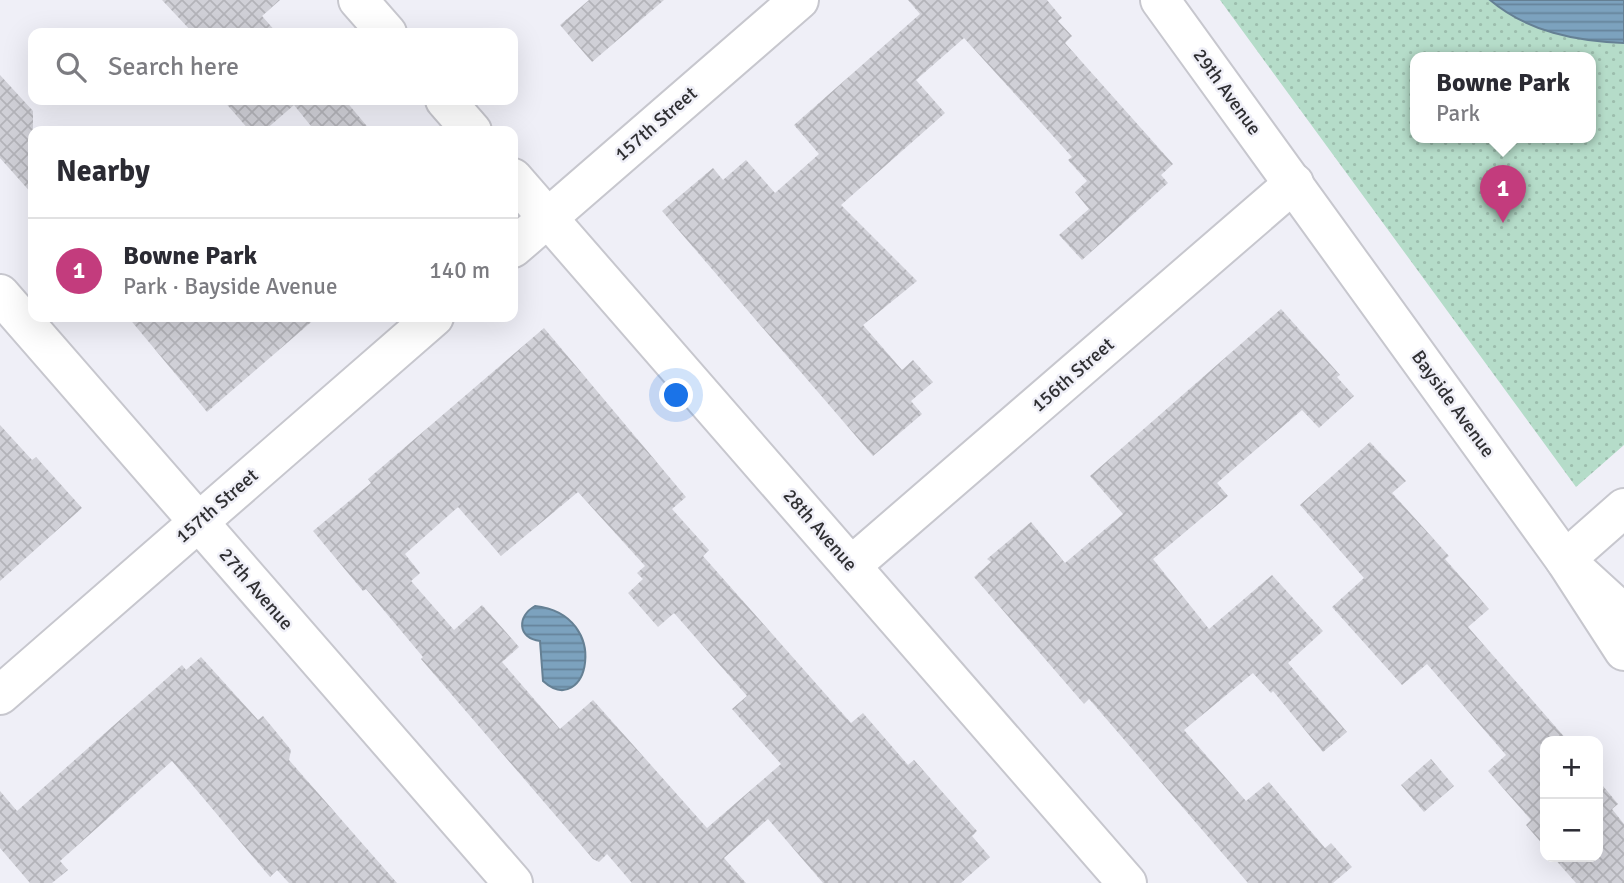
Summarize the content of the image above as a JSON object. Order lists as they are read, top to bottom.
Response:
{
  "streets": {
    "street": [
      "29th Avenue",
      "157th Street",
      "156th Street",
      "Bayside Avenue",
      "28th Avenue",
      "27th Avenue"
    ]
  },
  "crossings": [
    ["29th Avenue", "156th Street"],
    ["29th Avenue", "Bayside Avenue"],
    ["157th Street", "28th Avenue"],
    ["157th Street", "27th Avenue"],
    ["156th Street", "Bayside Avenue"],
    ["156th Street", "28th Avenue"]
  ],
  "page": {
    "search": "Search here",
    "popup": ["Bowne Park", "Park"],
    "heading": "Nearby",
    "pins": "1",
    "list": [
      {
        "mark": "1",
        "name": "Bowne Park",
        "note": "Park · Bayside Avenue",
        "value": "140 m"
      }
    ],
    "map_buttons": ["+", "−"]
  }
}
